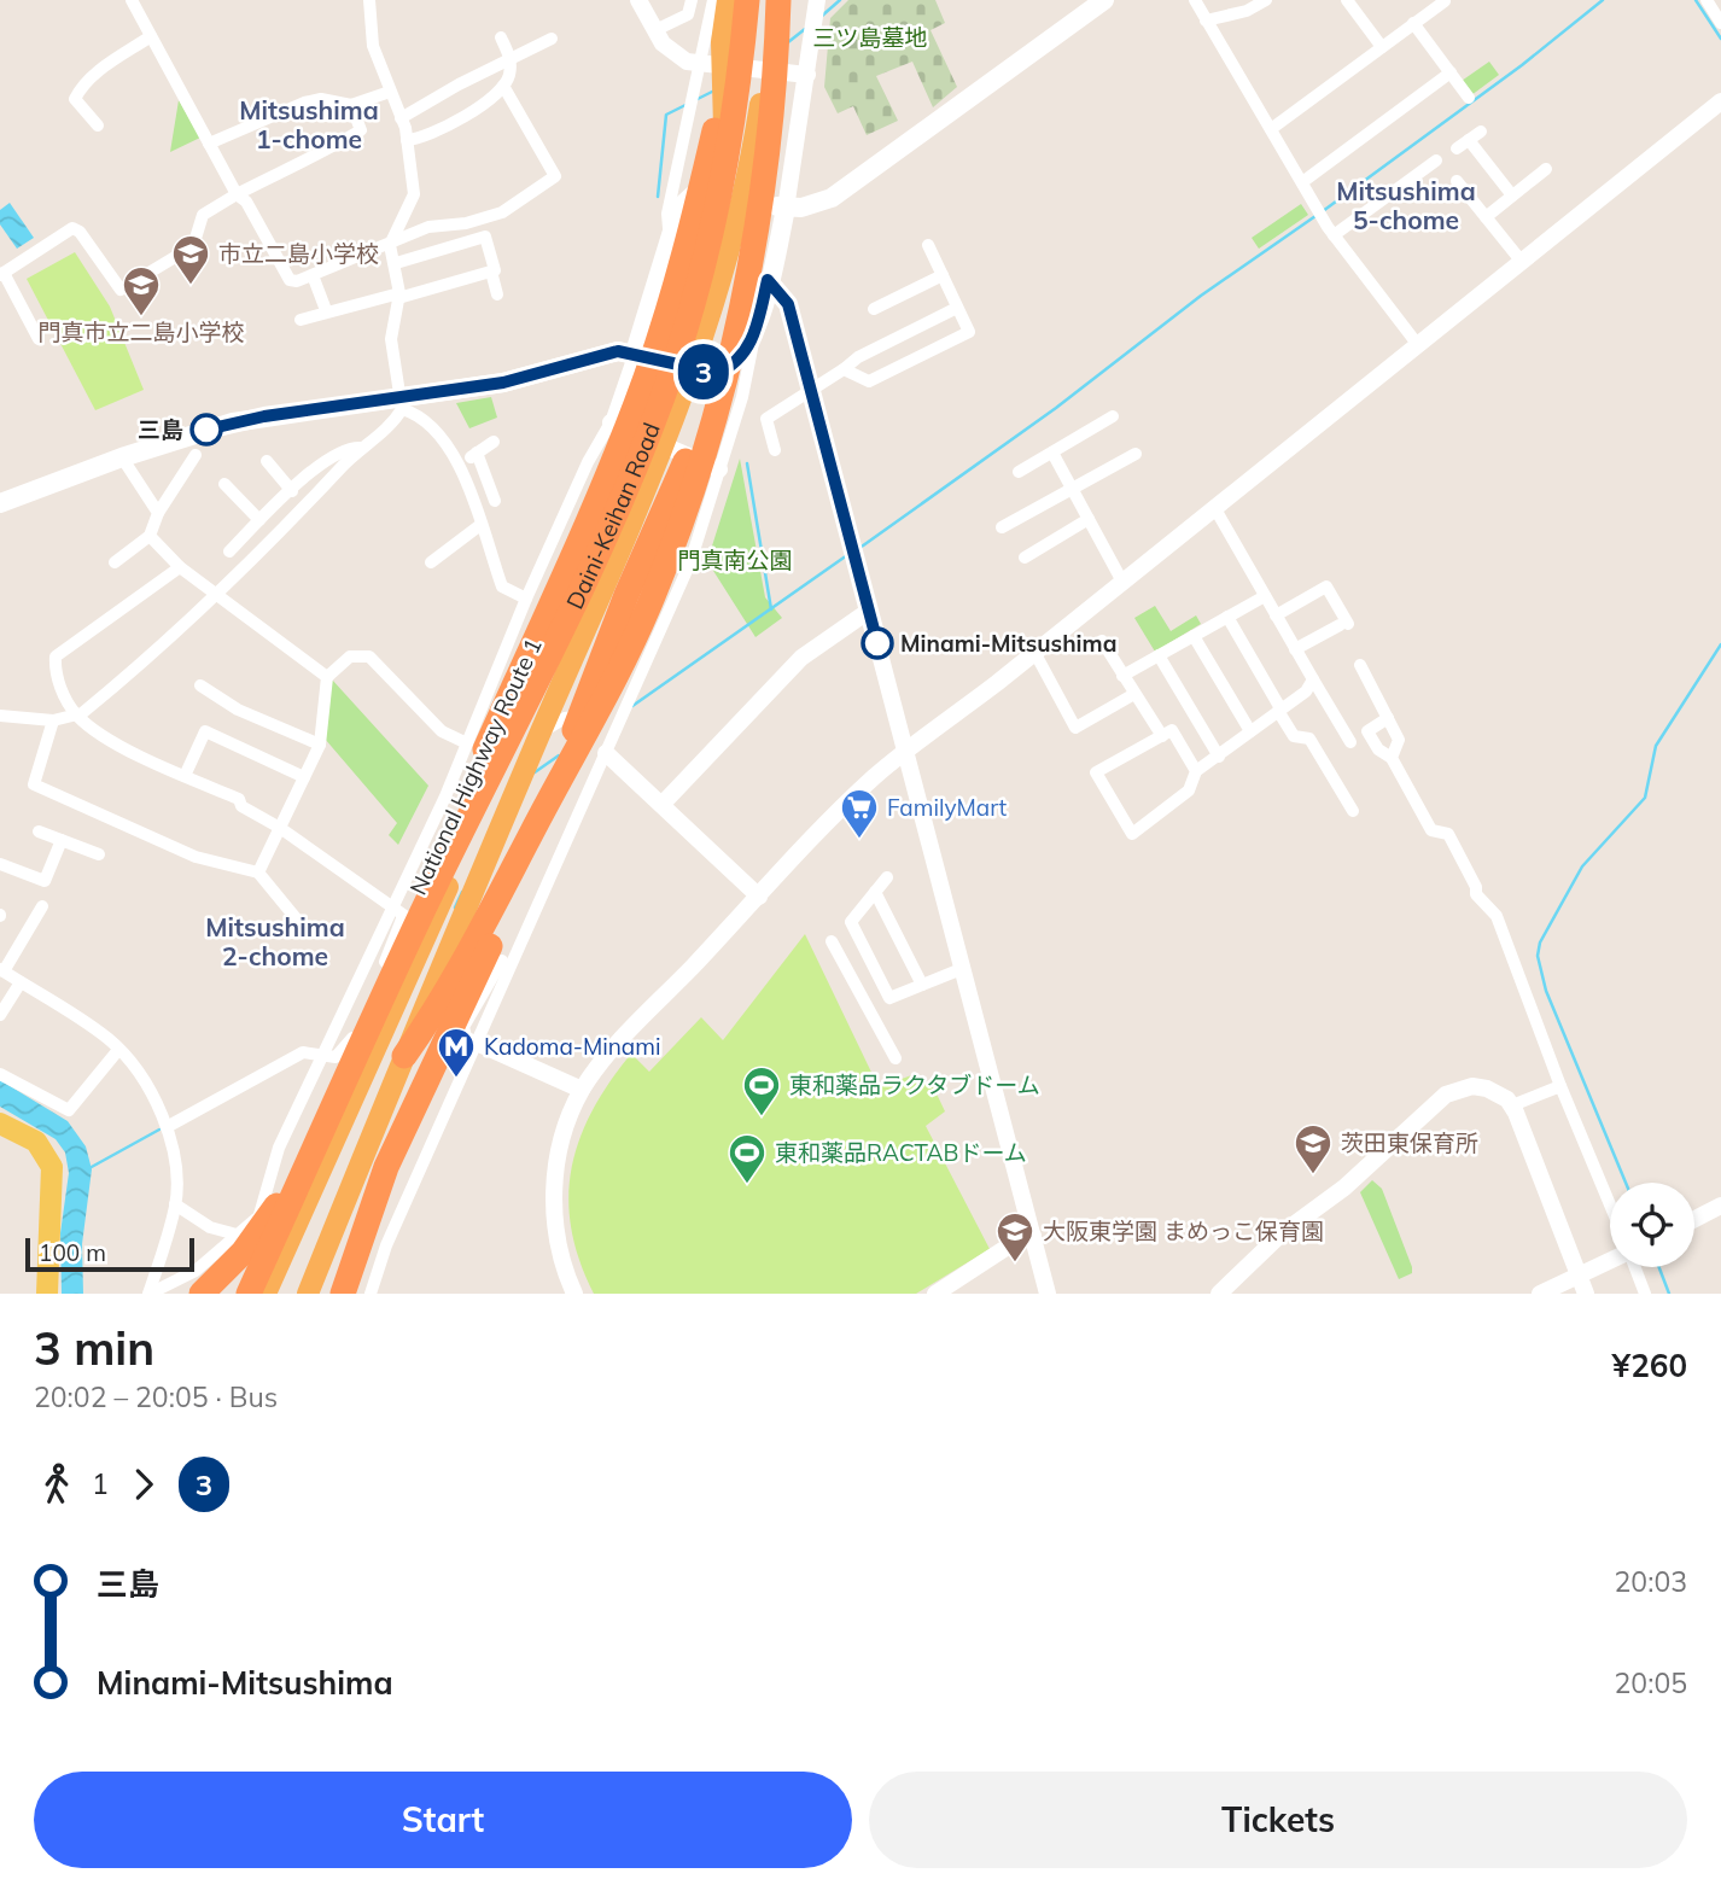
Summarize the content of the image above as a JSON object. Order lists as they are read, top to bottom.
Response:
{
  "streets": {
    "highway": ["Daini-Keihan Road", "National Highway Route 1"]
  },
  "districts": ["Mitsushima 1-chome", "Mitsushima 5-chome", "Mitsushima 2-chome"],
  "parks": ["三ツ島墓地", "門真南公園"],
  "places": {
    "school or university": [
      "市立二島小学校",
      "門真市立二島小学校",
      "茨田東保育所",
      "大阪東学園 まめっこ保育園"
    ],
    "other": ["三島", "Minami-Mitsushima"],
    "supermarket": ["FamilyMart"],
    "metro station": ["Kadoma-Minami"],
    "sports": ["東和薬品ラクタブドーム", "東和薬品RACTABドーム"]
  },
  "lines": ["bus line 3"],
  "scale_bar": "100 m",
  "page": {
    "on_map": "3",
    "scale": "100 m",
    "heading": ["3 min", "20:02 – 20:05 · Bus", "¥260"],
    "legs": ["1", "3"],
    "list": [
      {
        "name": "三島",
        "value": "20:03"
      },
      {
        "name": "Minami-Mitsushima",
        "value": "20:05"
      }
    ],
    "buttons": ["Start", "Tickets"]
  }
}
